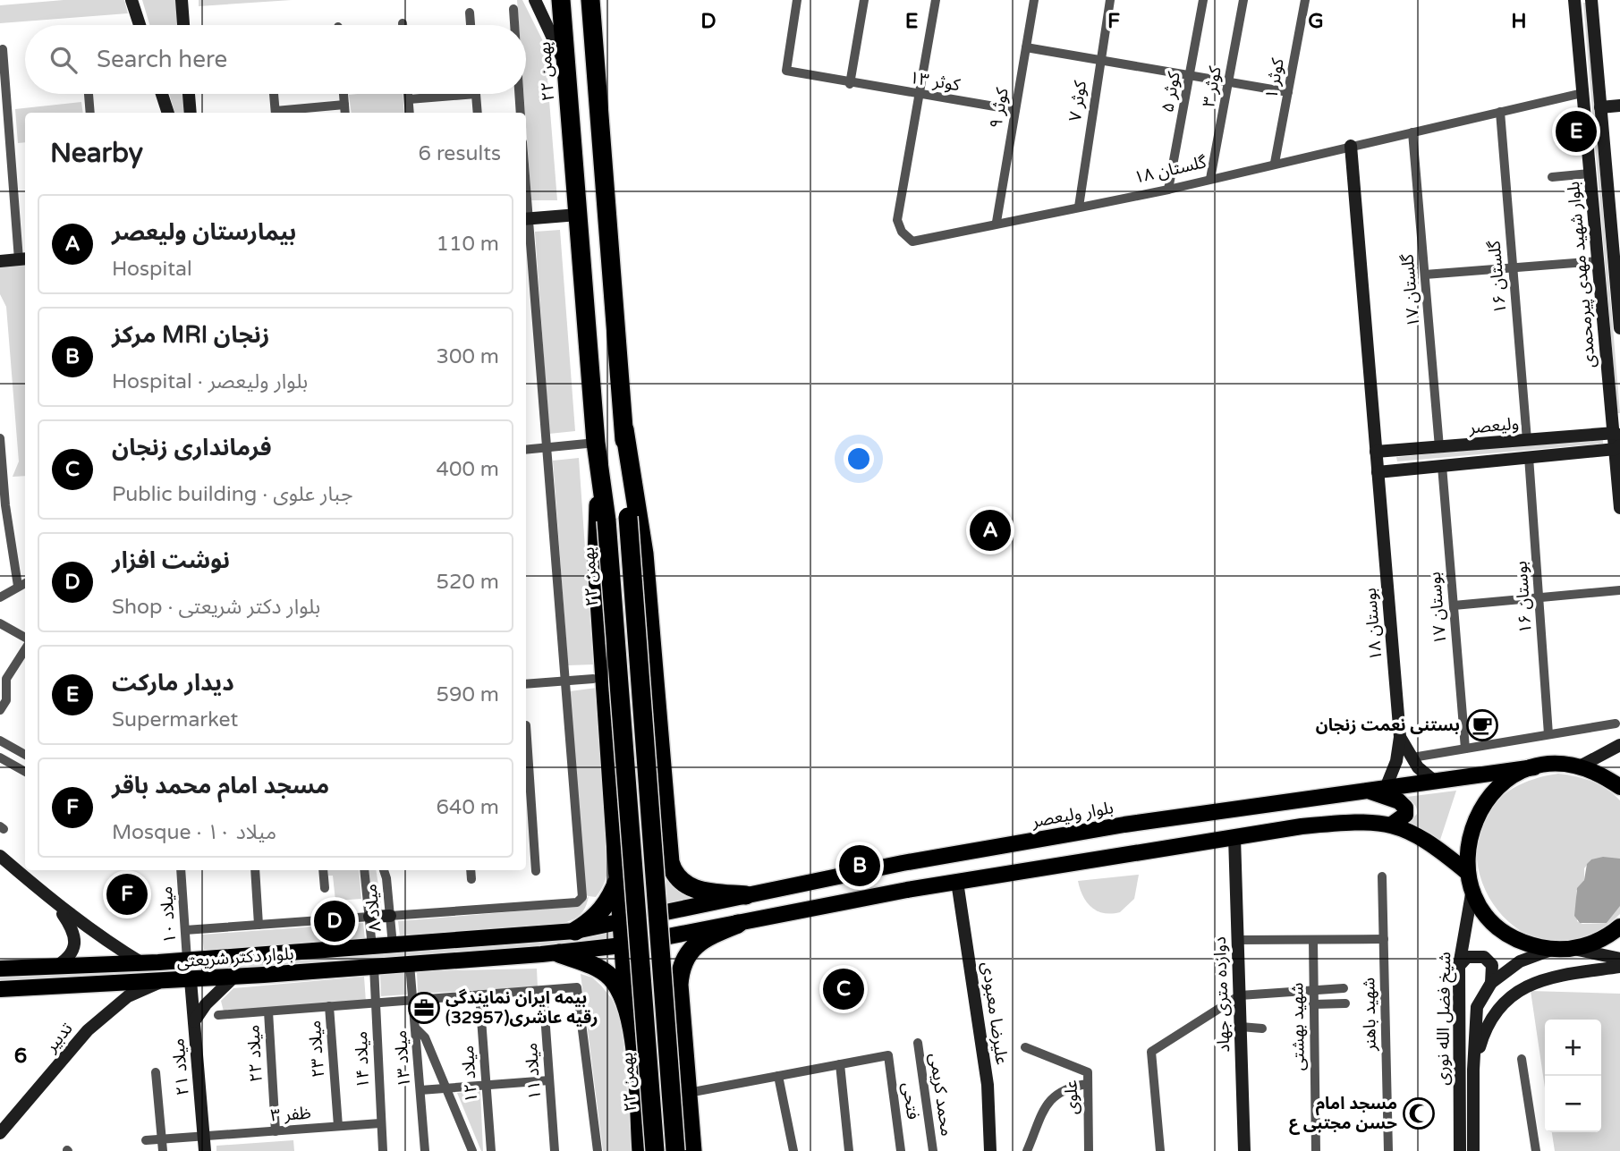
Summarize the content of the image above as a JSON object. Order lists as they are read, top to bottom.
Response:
{
  "streets": {
    "highway": ["۲۲ بهمن"],
    "main road": ["بلوار ولیعصر", "بلوار دکتر شریعتی"],
    "street": [
      "کوثر ۱",
      "کوثر ۱۳",
      "کوثر ۳",
      "کوثر ۵",
      "کوثر ۷",
      "کوثر ۹",
      "گلستان ۱۸",
      "بلوار شهید مهدی پیرمحمدی",
      "گلستان ۱۶",
      "گلستان ۱۷",
      "ولیعصر",
      "بوستان ۱۶",
      "بوستان ۱۷",
      "بوستان ۱۸",
      "میلاد ۸",
      "میلاد ۱۰",
      "دوازده متری جهاد",
      "علیرضا معبودی",
      "شهید باهنر",
      "شیخ فضل الله نوری",
      "شهید بهشتی",
      "تدبیر",
      "میلاد ۲۳",
      "میلاد ۲۲",
      "میلاد ۱۳",
      "میلاد ۱۴",
      "میلاد ۲۱",
      "میلاد ۱۱",
      "میلاد ۱۲",
      "محمد کریمی",
      "علوی",
      "فتحی",
      "ظفر ۳"
    ]
  },
  "crossings": [
    ["کوثر ۱", "گلستان ۱۸"],
    ["کوثر ۱۳", "کوثر ۹"],
    ["کوثر ۱۳", "گلستان ۱۸"],
    ["کوثر ۳", "گلستان ۱۸"],
    ["کوثر ۵", "گلستان ۱۸"],
    ["کوثر ۷", "گلستان ۱۸"],
    ["کوثر ۹", "گلستان ۱۸"],
    ["گلستان ۱۸", "بلوار شهید مهدی پیرمحمدی"],
    ["گلستان ۱۸", "گلستان ۱۶"],
    ["گلستان ۱۸", "گلستان ۱۷"],
    ["بلوار شهید مهدی پیرمحمدی", "ولیعصر"],
    ["گلستان ۱۶", "ولیعصر"],
    ["گلستان ۱۷", "ولیعصر"],
    ["ولیعصر", "بوستان ۱۶"],
    ["ولیعصر", "بوستان ۱۷"],
    ["ولیعصر", "بوستان ۱۸"],
    ["بوستان ۱۸", "بلوار ولیعصر"],
    ["بلوار ولیعصر", "بلوار دکتر شریعتی"],
    ["میلاد ۸", "بلوار دکتر شریعتی"],
    ["میلاد ۱۰", "بلوار دکتر شریعتی"],
    ["بلوار دکتر شریعتی", "تدبیر"],
    ["بلوار دکتر شریعتی", "میلاد ۱۳"],
    ["بلوار دکتر شریعتی", "میلاد ۱۴"],
    ["بلوار دکتر شریعتی", "میلاد ۲۱"],
    ["میلاد ۲۳", "ظفر ۳"],
    ["میلاد ۲۲", "ظفر ۳"],
    ["میلاد ۱۳", "میلاد ۱۲"],
    ["میلاد ۱۴", "ظفر ۳"],
    ["میلاد ۲۱", "ظفر ۳"]
  ],
  "places": {
    "cafe": ["بستنی نعمت زنجان"],
    "office": ["بیمه ایران نمایندگی رقیه عاشری(32957)"],
    "mosque": ["مسجد امام حسن مجتبی ع"]
  },
  "page": {
    "search": "Search here",
    "pins": [
      "E",
      "A",
      "B",
      "F",
      "D",
      "C"
    ],
    "heading": ["Nearby", "6 results"],
    "list": [
      {
        "mark": "A",
        "name": "بیمارستان ولیعصر",
        "note": "Hospital",
        "value": "110 m"
      },
      {
        "mark": "B",
        "name": "مرکز MRI زنجان",
        "note": "Hospital · بلوار ولیعصر",
        "value": "300 m"
      },
      {
        "mark": "C",
        "name": "فرمانداری زنجان",
        "note": "Public building · جبار علوی",
        "value": "400 m"
      },
      {
        "mark": "D",
        "name": "نوشت افزار",
        "note": "Shop · بلوار دکتر شریعتی",
        "value": "520 m"
      },
      {
        "mark": "E",
        "name": "دیدار مارکت",
        "note": "Supermarket",
        "value": "590 m"
      },
      {
        "mark": "F",
        "name": "مسجد امام محمد باقر",
        "note": "Mosque · میلاد ۱۰",
        "value": "640 m"
      }
    ],
    "map_buttons": ["+", "−"]
  },
  "grid": {
    "columns": [
      "D",
      "E",
      "F",
      "G",
      "H"
    ],
    "rows": ["6"]
  }
}
